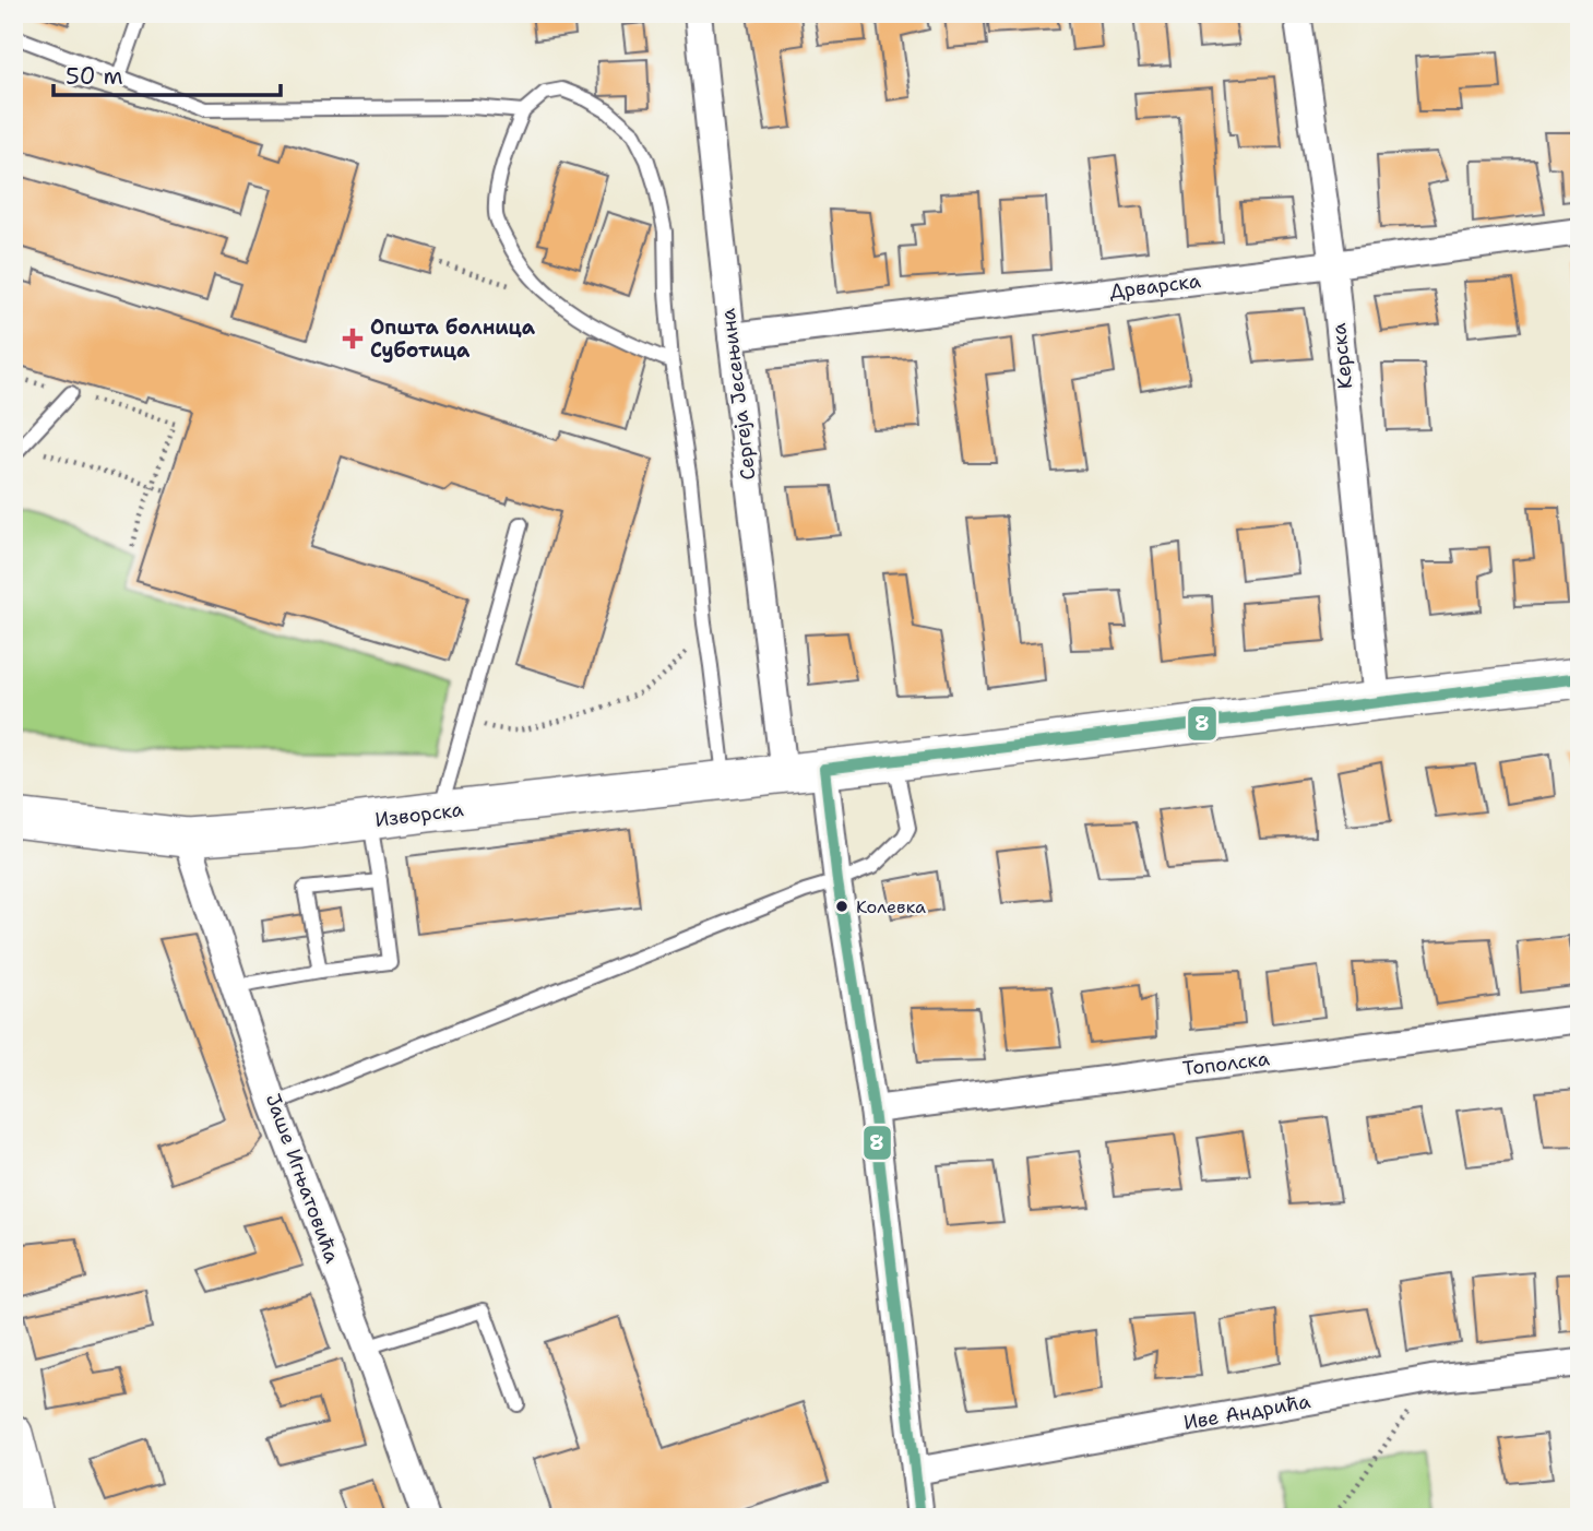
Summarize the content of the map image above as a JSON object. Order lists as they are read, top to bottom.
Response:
{
  "streets": {
    "street": [
      "Дрварска",
      "Керска",
      "Сергеја Јесењина",
      "Изворска",
      "Тополска",
      "Јаше Игњатовића",
      "Иве Андрића"
    ]
  },
  "crossings": [
    ["Дрварска", "Керска"],
    ["Дрварска", "Сергеја Јесењина"],
    ["Керска", "Изворска"],
    ["Сергеја Јесењина", "Изворска"],
    ["Изворска", "Јаше Игњатовића"]
  ],
  "places": {
    "health": ["Општа болница Суботица"],
    "other": ["Колевка"]
  },
  "lines": ["transit line 8"],
  "scale_bar": "50 m"
}
